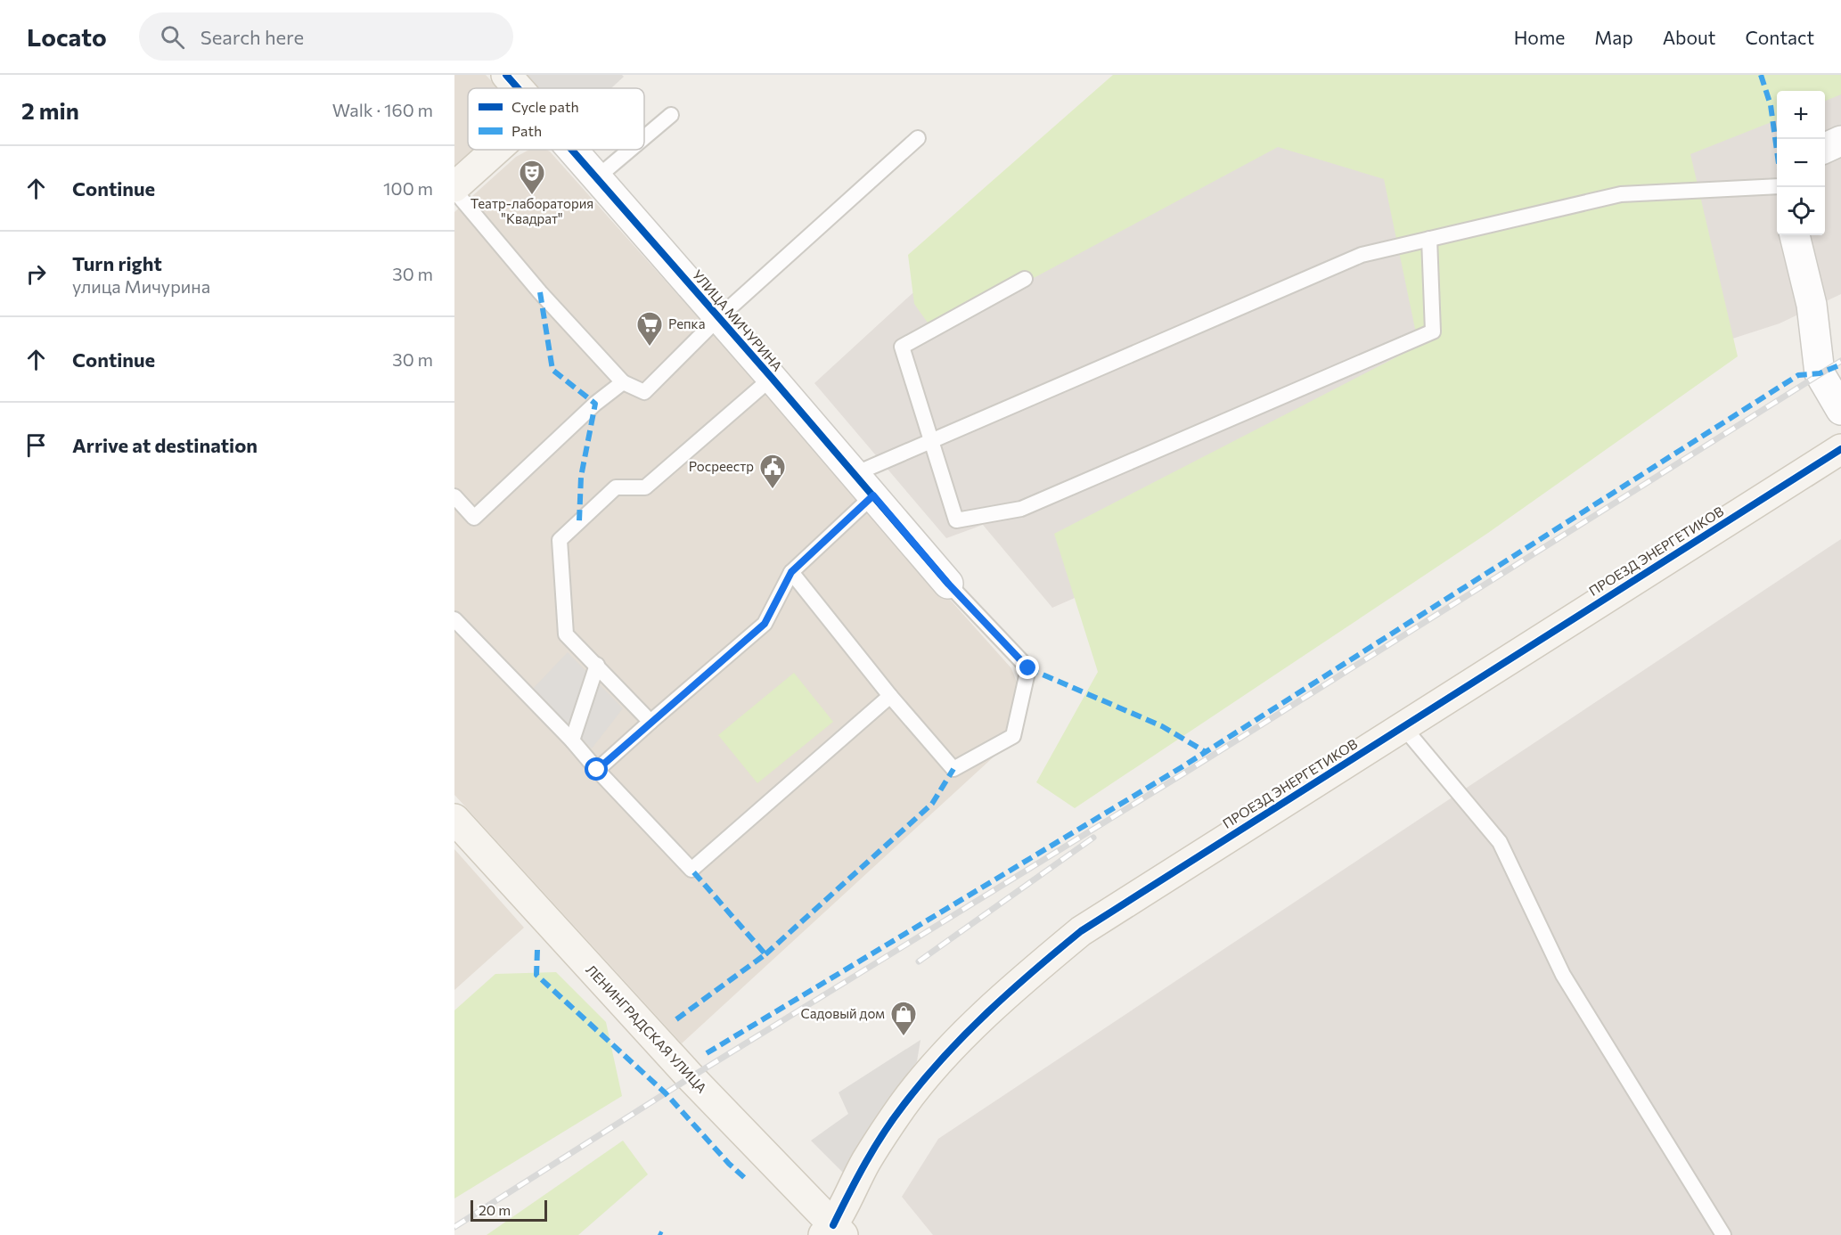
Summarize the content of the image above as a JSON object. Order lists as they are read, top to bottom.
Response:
{
  "streets": {
    "street": ["УЛИЦА МИЧУРИНА", "ПРОЕЗД ЭНЕРГЕТИКОВ", "ЛЕНИНГРАДСКАЯ УЛИЦА"]
  },
  "crossings": [
    ["ПРОЕЗД ЭНЕРГЕТИКОВ", "ЛЕНИНГРАДСКАЯ УЛИЦА"]
  ],
  "places": {
    "theatre": ["Театр-лаборатория \"Квадрат\""],
    "supermarket": ["Репка"],
    "public building": ["Росреестр"],
    "shop": ["Садовый дом"]
  },
  "legend": ["Cycle path", "Path"],
  "scale_bar": "20 m",
  "page": {
    "header": "Locato",
    "search": "Search here",
    "nav": [
      "Home",
      "Map",
      "About",
      "Contact"
    ],
    "heading": ["2 min", "Walk · 160 m"],
    "map_buttons": ["+", "−"],
    "list": [
      ["Continue", "100 m"],
      ["Turn right", "улица Мичурина", "30 m"],
      ["Continue", "30 m"],
      "Arrive at destination"
    ],
    "scale": "20 m"
  }
}
